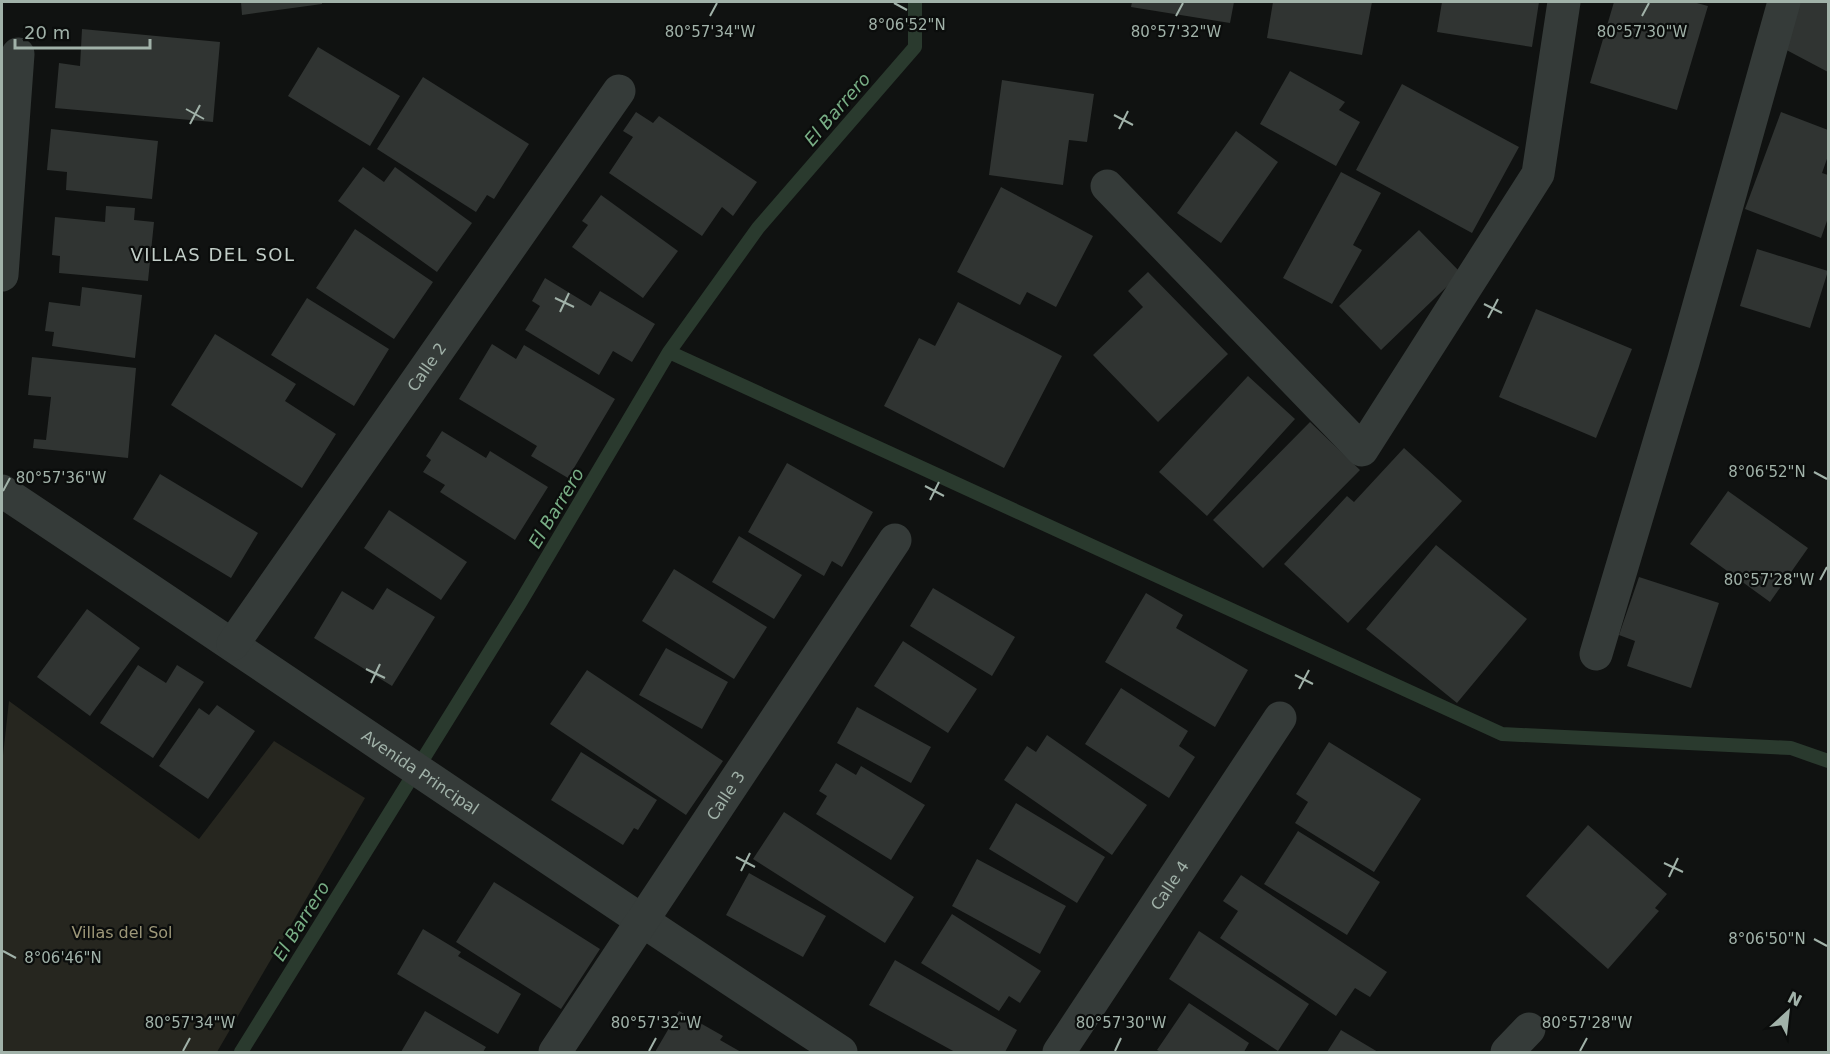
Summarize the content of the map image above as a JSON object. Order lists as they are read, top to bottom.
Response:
{
  "streets": {
    "street": [
      "Calle 2",
      "Avenida Principal",
      "Calle 3",
      "Calle 4"
    ]
  },
  "crossings": [
    ["Calle 2", "Avenida Principal"],
    ["Avenida Principal", "Calle 3"]
  ],
  "districts": ["VILLAS DEL SOL"],
  "water": ["El Barrero"],
  "parks": ["Villas del Sol"],
  "scale_bar": "20 m",
  "north": "top right",
  "coordinates": [
    "8°06'52\"N",
    "80°57'34\"W",
    "80°57'32\"W",
    "80°57'30\"W",
    "80°57'36\"W",
    "80°57'28\"W",
    "8°06'50\"N",
    "8°06'46\"N"
  ]
}
